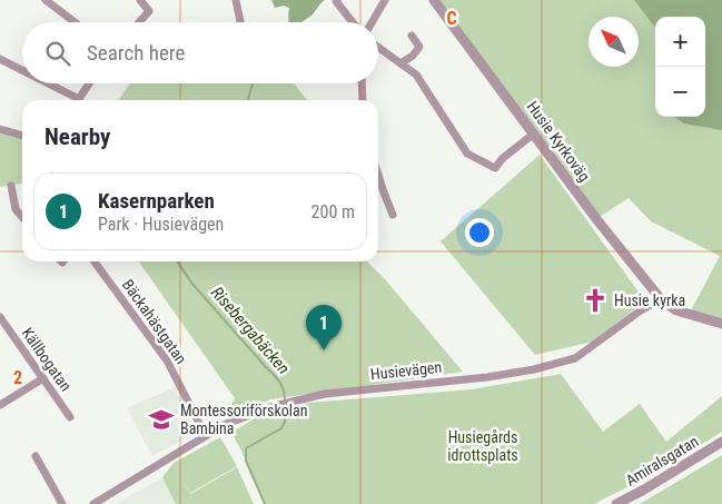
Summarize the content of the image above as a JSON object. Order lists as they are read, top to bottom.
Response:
{
  "streets": {
    "street": [
      "Husie Kyrkoväg",
      "Bäckahästgatan",
      "Källbogatan",
      "Husievägen",
      "Amiralsgatan"
    ]
  },
  "crossings": [
    ["Husie Kyrkoväg", "Husievägen"],
    ["Bäckahästgatan", "Husievägen"]
  ],
  "water": ["Risebergabäcken"],
  "parks": ["Husiegårds idrottsplats"],
  "places": {
    "church": ["Husie kyrka"],
    "school or university": ["Montessoriförskolan Bambina"]
  },
  "north": "top left",
  "page": {
    "map_buttons": ["+", "−"],
    "search": "Search here",
    "heading": "Nearby",
    "list": [
      {
        "mark": "1",
        "name": "Kasernparken",
        "note": "Park · Husievägen",
        "value": "200 m"
      }
    ],
    "pins": "1"
  },
  "grid": {
    "columns": ["C"],
    "rows": ["2"]
  }
}
